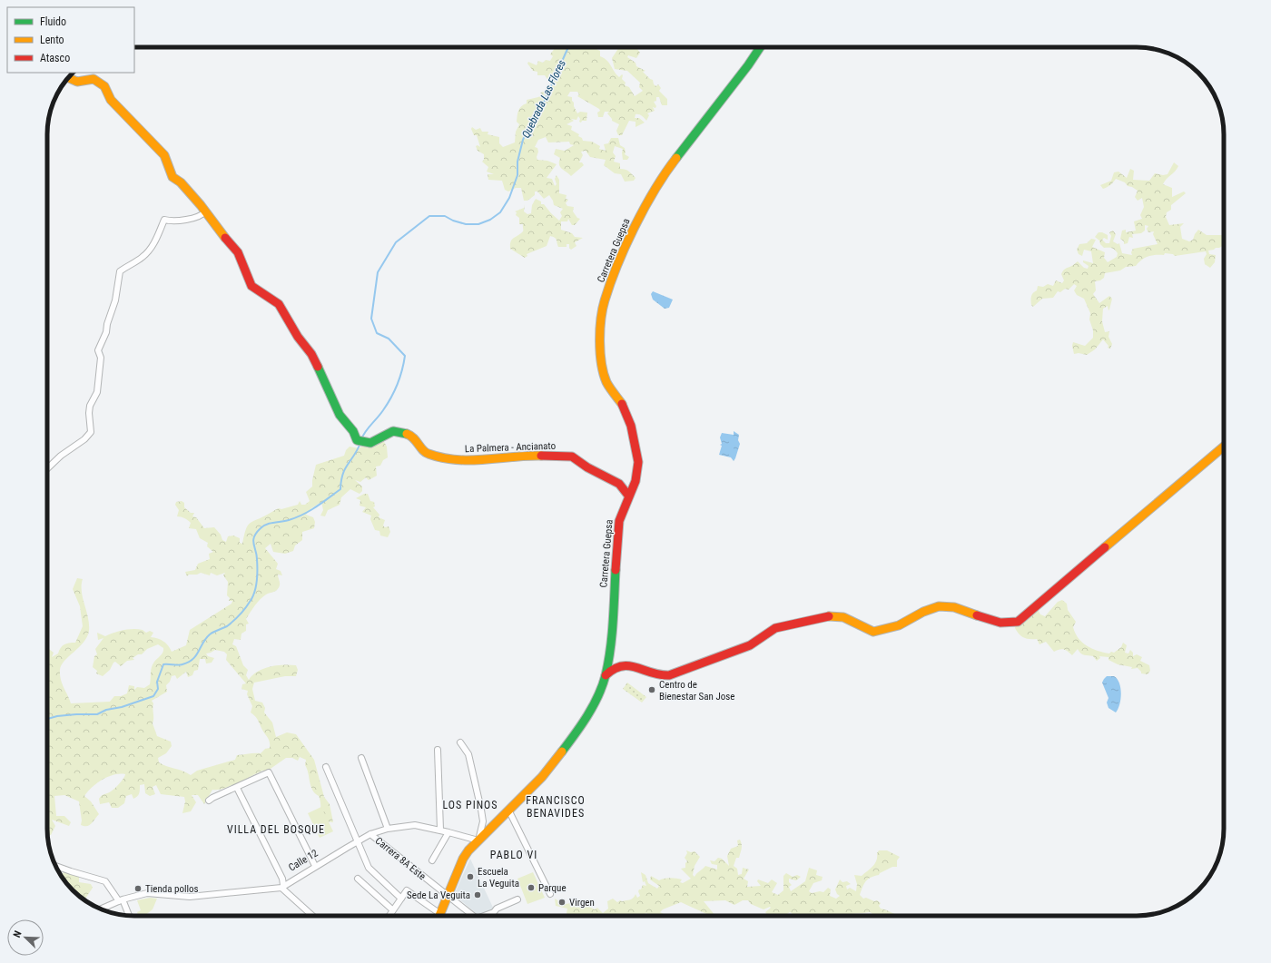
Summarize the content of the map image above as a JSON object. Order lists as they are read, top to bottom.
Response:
{
  "streets": {
    "street": [
      "Carretera Guepsa",
      "La Palmera - Ancianato",
      "Carrera 8A Este",
      "Calle 12"
    ]
  },
  "crossings": [
    ["Carretera Guepsa", "La Palmera - Ancianato"],
    ["Carrera 8A Este", "Calle 12"]
  ],
  "districts": [
    "FRANCISCO BENAVIDES",
    "LOS PINOS",
    "VILLA DEL BOSQUE",
    "PABLO VI"
  ],
  "water": ["Quebrada Las Flores"],
  "places": [
    "Centro de Bienestar San Jose",
    "Escuela La Veguita",
    "Parque",
    "Tienda pollos",
    "Sede La Veguita",
    "Virgen"
  ],
  "legend": ["Fluido", "Lento", "Atasco"],
  "north": "top left"
}
